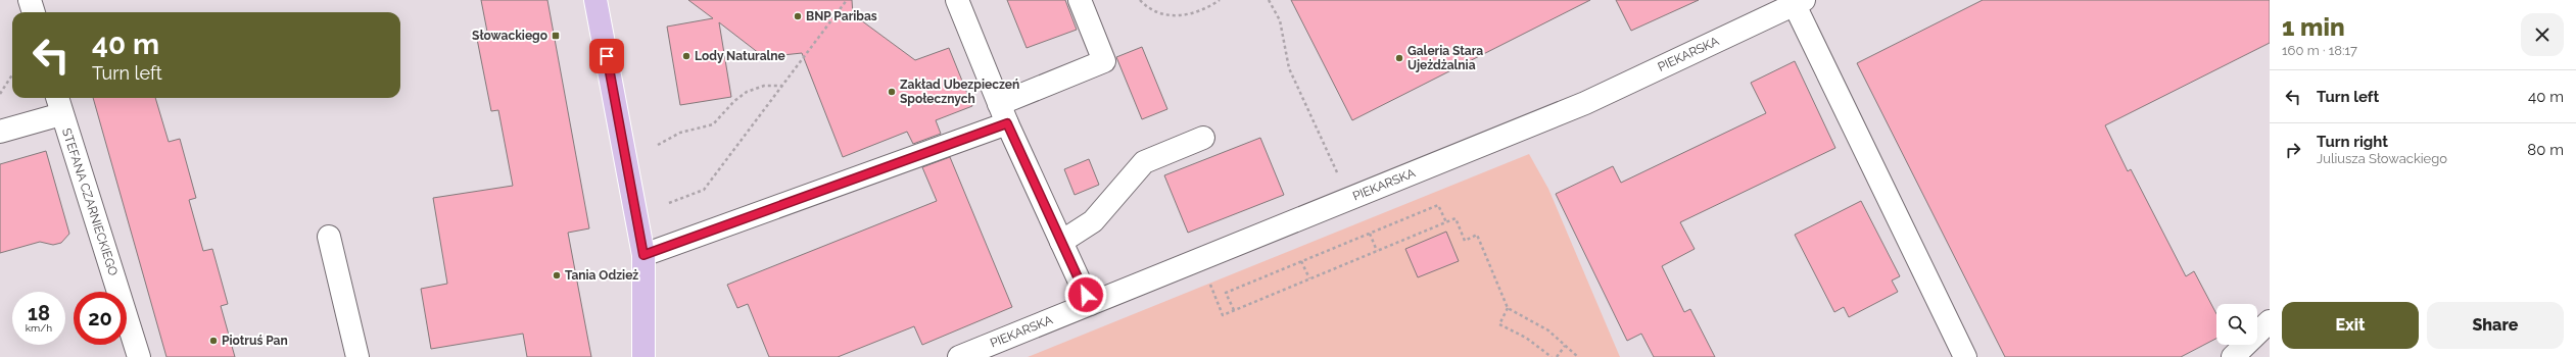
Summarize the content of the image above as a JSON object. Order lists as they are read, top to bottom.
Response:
{
  "streets": {
    "street": ["PIEKARSKA", "STEFANA CZARNIECKIEGO"]
  },
  "places": {
    "other": [
      "BNP Paribas",
      "Lody Naturalne",
      "Galeria Stara Ujeżdżalnia",
      "Zakład Ubezpieczeń Społecznych",
      "Tania Odzież",
      "Piotruś Pan"
    ],
    "transit": ["Słowackiego"]
  },
  "page": {
    "heading": ["1 min", "160 m · 18:17"],
    "turn": ["40 m", "Turn left"],
    "list": [
      {
        "name": "Turn left",
        "value": "40 m"
      },
      {
        "name": "Turn right",
        "note": "Juliusza Słowackiego",
        "value": "80 m"
      }
    ],
    "speed": "18 km/h",
    "limit": "20",
    "buttons": ["Exit", "Share"]
  }
}
